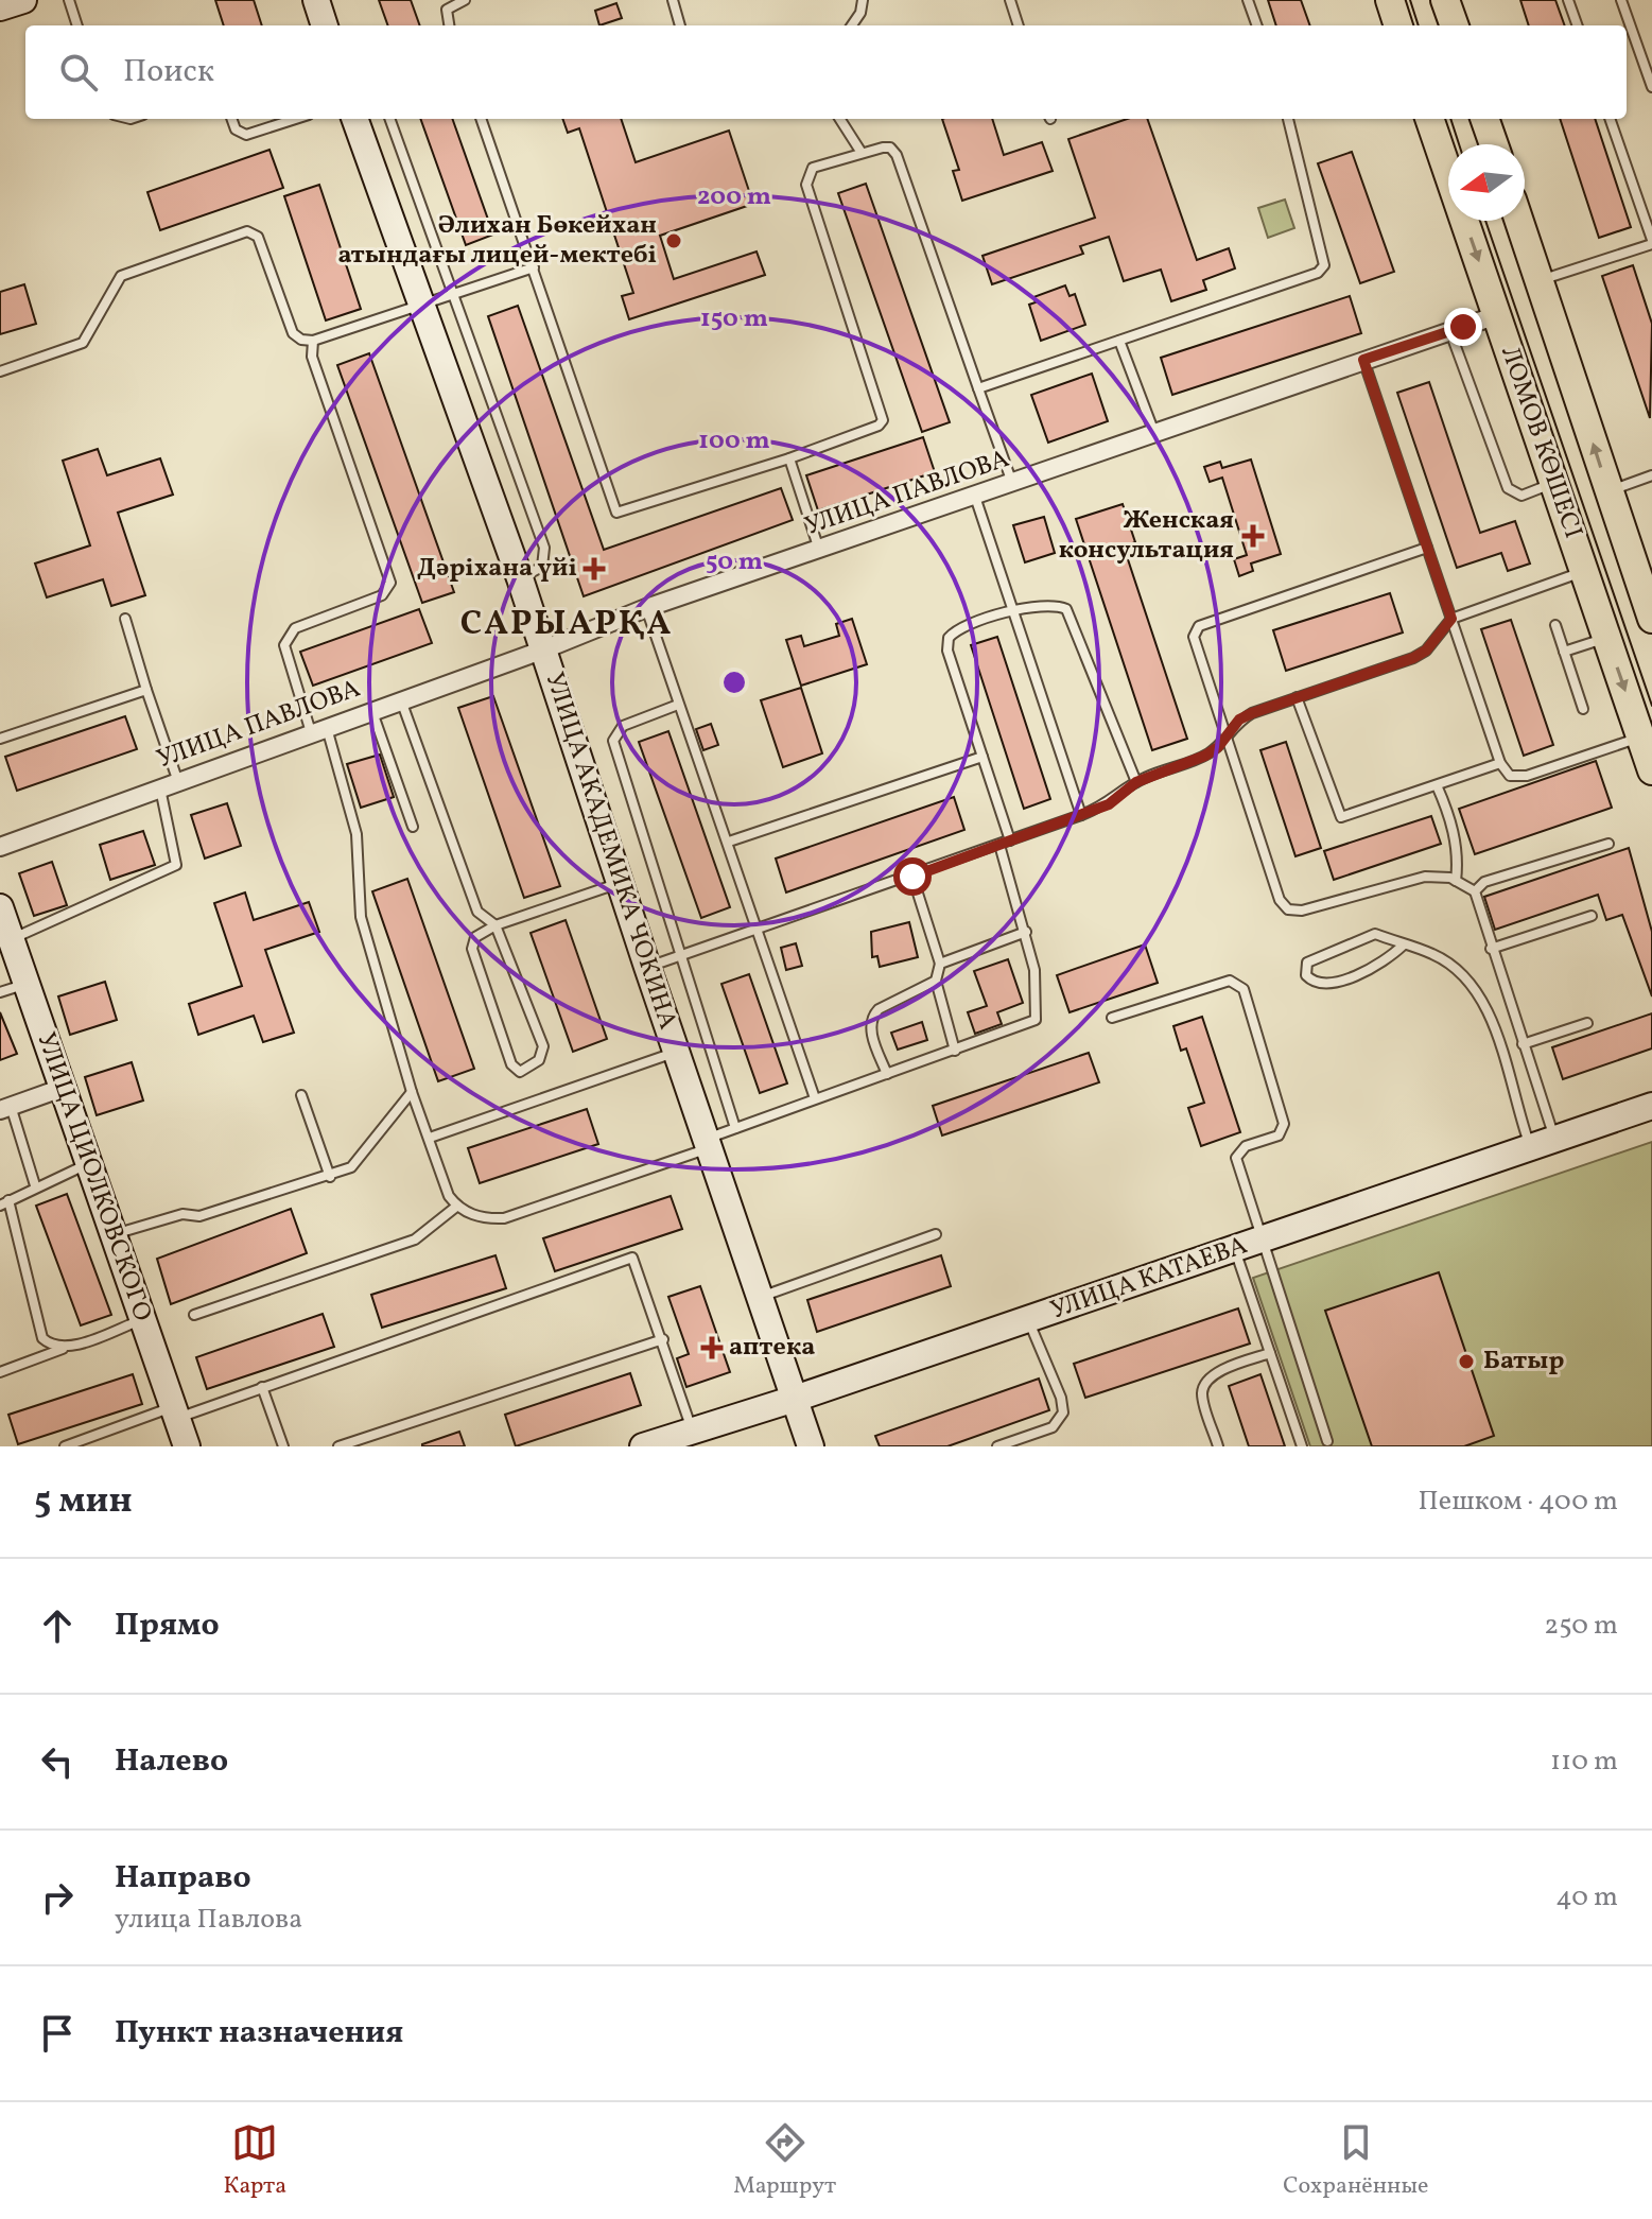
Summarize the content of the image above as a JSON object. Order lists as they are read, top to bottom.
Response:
{
  "streets": {
    "main road": ["ЛОМОВ КӨШЕСІ"],
    "street": [
      "УЛИЦА ПАВЛОВА",
      "УЛИЦА АКАДЕМИКА ЧОКИНА",
      "УЛИЦА ЦИОЛКОВСКОГО",
      "УЛИЦА КАТАЕВА"
    ]
  },
  "crossings": [
    ["ЛОМОВ КӨШЕСІ", "УЛИЦА ПАВЛОВА"],
    ["УЛИЦА ПАВЛОВА", "УЛИЦА АКАДЕМИКА ЧОКИНА"],
    ["УЛИЦА АКАДЕМИКА ЧОКИНА", "УЛИЦА КАТАЕВА"]
  ],
  "districts": ["САРЫАРҚА"],
  "places": {
    "other": ["Әлихан Бөкейхан атындағы лицей-мектебі", "Батыр"],
    "health": ["Женская консультация", "Дәріхана үйі", "аптека"]
  },
  "north": "left",
  "page": {
    "search": "Поиск",
    "heading": ["5 мин", "Пешком · 400 m"],
    "list": [
      ["Прямо", "250 m"],
      ["Налево", "110 m"],
      ["Направо", "улица Павлова", "40 m"],
      "Пункт назначения"
    ],
    "nav": ["Карта", "Маршрут", "Сохранённые"]
  },
  "rings": [
    "200 m",
    "150 m",
    "100 m",
    "50 m"
  ]
}
